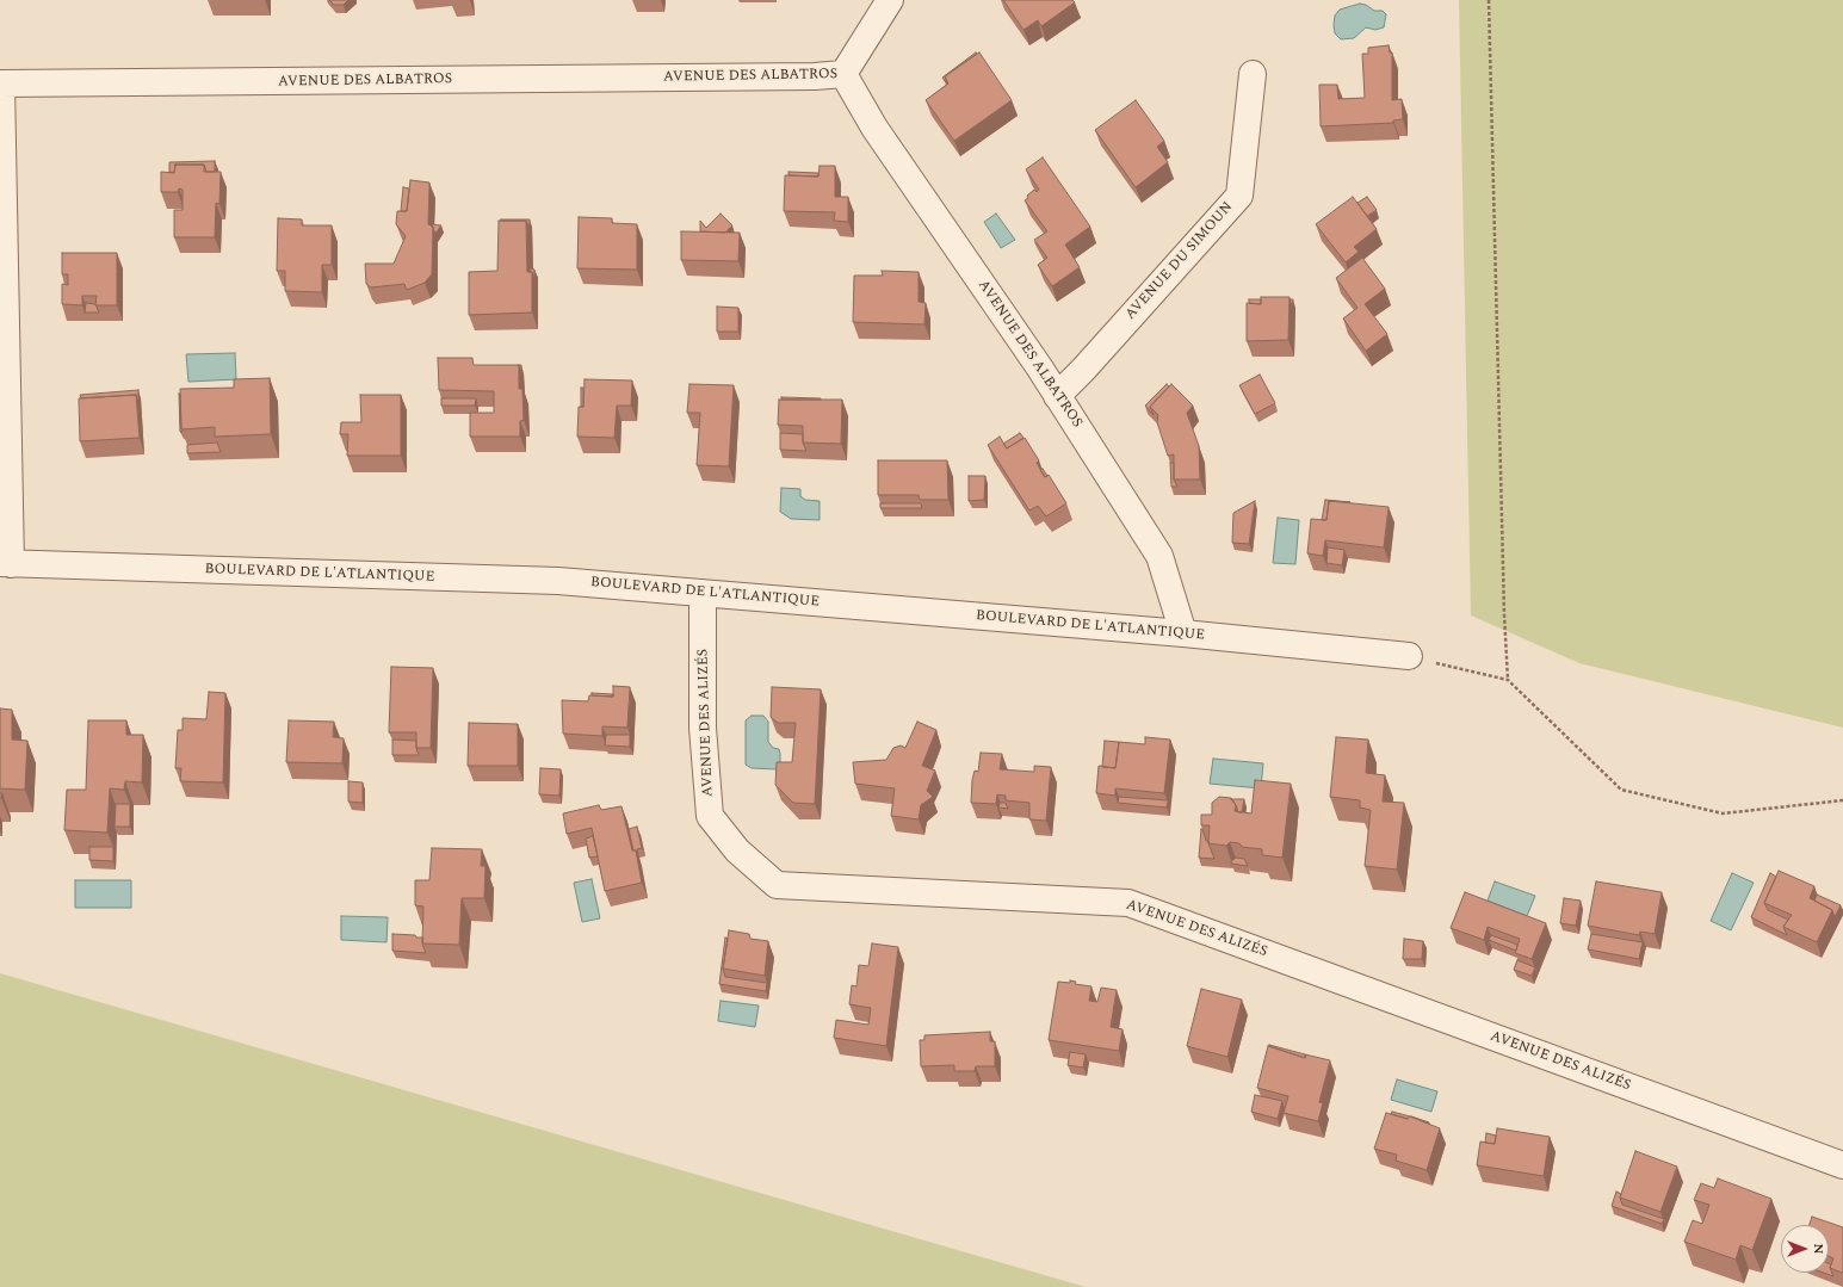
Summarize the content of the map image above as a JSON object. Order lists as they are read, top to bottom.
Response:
{
  "streets": {
    "street": [
      "AVENUE DES ALBATROS",
      "AVENUE DU SIMOUN",
      "BOULEVARD DE L'ATLANTIQUE",
      "AVENUE DES ALIZÉS"
    ]
  },
  "crossings": [
    ["AVENUE DES ALBATROS", "AVENUE DU SIMOUN"],
    ["AVENUE DES ALBATROS", "BOULEVARD DE L'ATLANTIQUE"],
    ["BOULEVARD DE L'ATLANTIQUE", "AVENUE DES ALIZÉS"]
  ],
  "north": "right"
}
